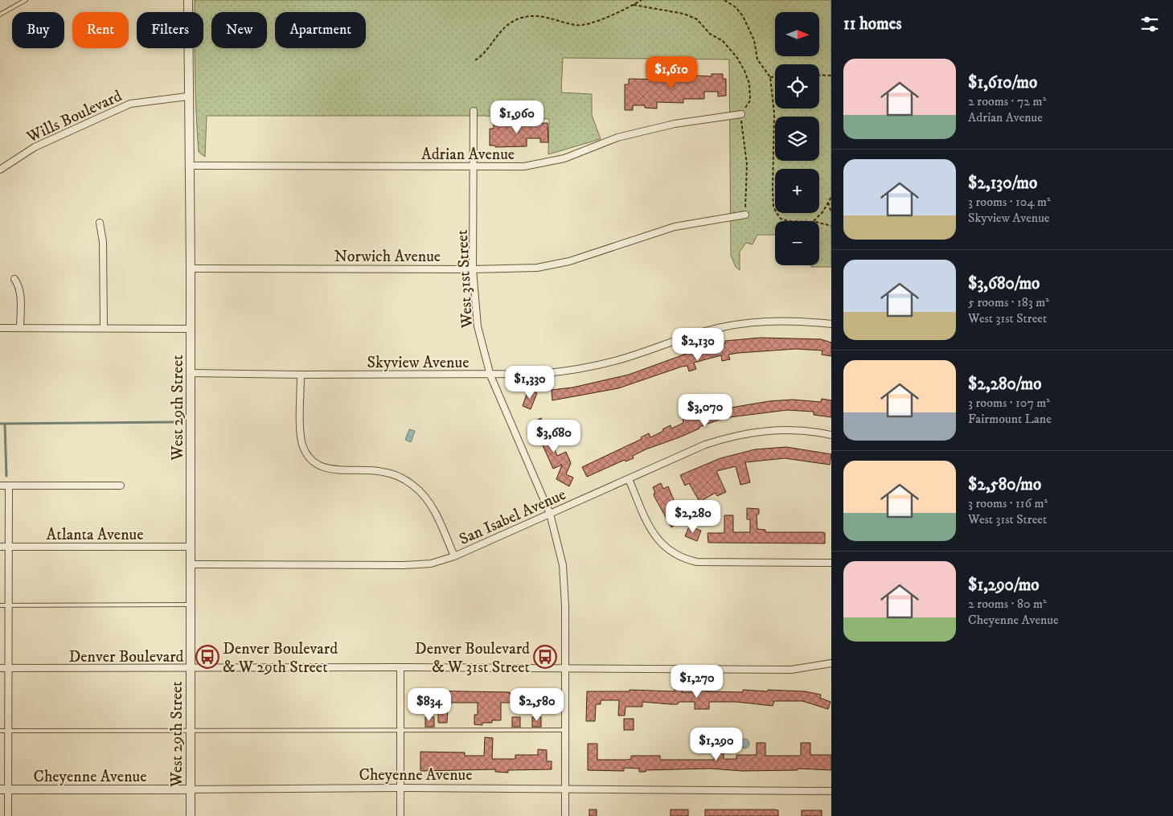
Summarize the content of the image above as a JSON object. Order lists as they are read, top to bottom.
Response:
{
  "streets": {
    "street": [
      "Wills Boulevard",
      "Adrian Avenue",
      "Norwich Avenue",
      "West 31st Street",
      "Skyview Avenue",
      "West 29th Street",
      "San Isabel Avenue",
      "Atlanta Avenue",
      "Denver Boulevard",
      "Cheyenne Avenue"
    ]
  },
  "crossings": [
    ["Wills Boulevard", "West 29th Street"],
    ["Adrian Avenue", "West 31st Street"],
    ["Adrian Avenue", "West 29th Street"],
    ["Norwich Avenue", "West 31st Street"],
    ["Norwich Avenue", "West 29th Street"],
    ["West 31st Street", "Skyview Avenue"],
    ["West 31st Street", "San Isabel Avenue"],
    ["West 31st Street", "Denver Boulevard"],
    ["West 31st Street", "Cheyenne Avenue"],
    ["Skyview Avenue", "West 29th Street"],
    ["West 29th Street", "San Isabel Avenue"],
    ["West 29th Street", "Atlanta Avenue"],
    ["West 29th Street", "Denver Boulevard"],
    ["West 29th Street", "Cheyenne Avenue"]
  ],
  "places": {
    "bus stop": ["Denver Boulevard & W 29th Street", "Denver Boulevard & W 31st Street"]
  },
  "north": "right",
  "page": {
    "heading": "11 homes",
    "map_buttons": ["+", "−"],
    "chip": [
      "Buy",
      "Rent",
      "Filters",
      "New",
      "Apartment"
    ],
    "list": [
      {
        "name": "$1,610/mo",
        "note": "2 rooms · 72 m² · Adrian Avenue"
      },
      {
        "name": "$2,130/mo",
        "note": "3 rooms · 104 m² · Skyview Avenue"
      },
      {
        "name": "$3,680/mo",
        "note": "5 rooms · 183 m² · West 31st Street"
      },
      {
        "name": "$2,280/mo",
        "note": "3 rooms · 107 m² · Fairmount Lane"
      },
      {
        "name": "$2,580/mo",
        "note": "3 rooms · 116 m² · West 31st Street"
      },
      {
        "name": "$1,290/mo",
        "note": "2 rooms · 80 m² · Cheyenne Avenue"
      }
    ],
    "price": [
      "$1,610",
      "$1,960",
      "$2,130",
      "$1,330",
      "$3,070",
      "$3,680",
      "$2,280",
      "$1,270",
      "$834",
      "$2,580",
      "$1,290"
    ]
  }
}
